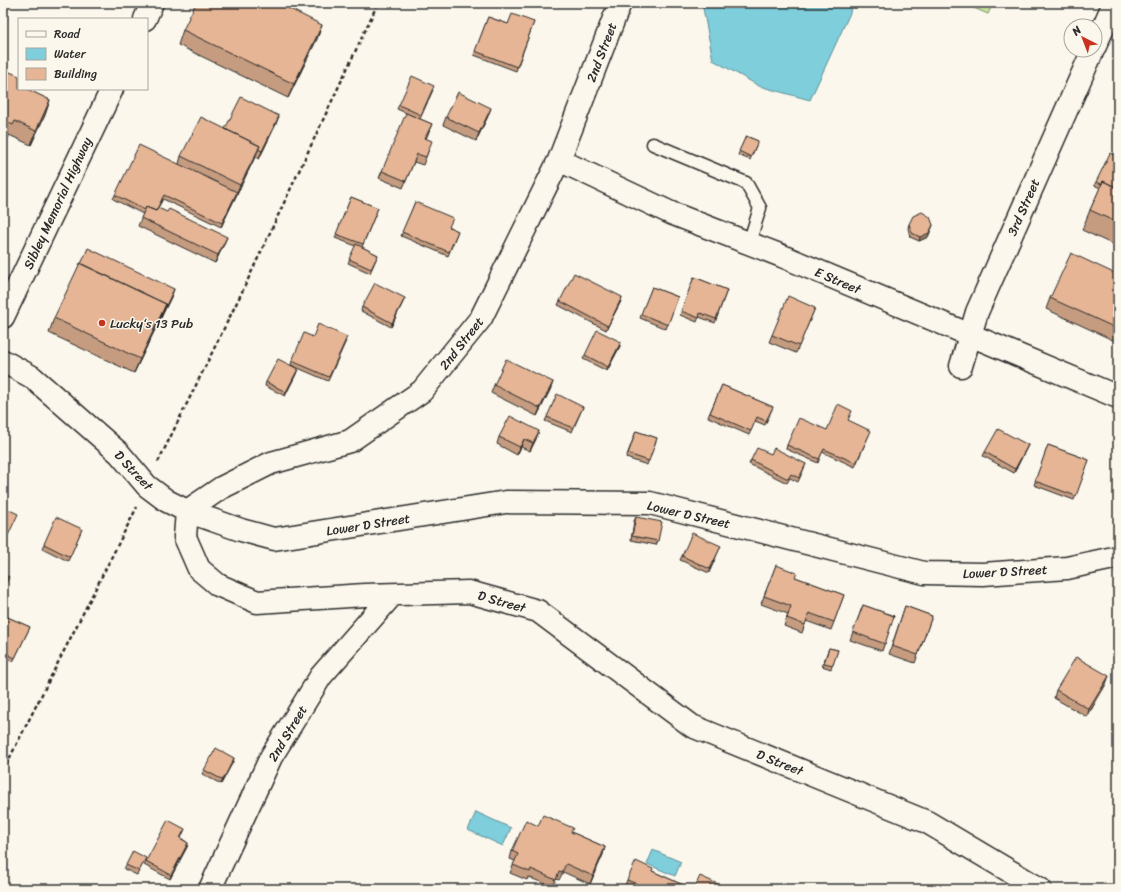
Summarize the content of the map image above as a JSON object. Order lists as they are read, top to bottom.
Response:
{
  "streets": {
    "street": [
      "2nd Street",
      "Sibley Memorial Highway",
      "3rd Street",
      "E Street",
      "D Street",
      "Lower D Street"
    ]
  },
  "crossings": [
    ["2nd Street", "E Street"],
    ["2nd Street", "D Street"],
    ["2nd Street", "Lower D Street"],
    ["3rd Street", "E Street"],
    ["D Street", "Lower D Street"]
  ],
  "places": ["Lucky‘s 13 Pub"],
  "legend": ["Road", "Water", "Building"],
  "north": "top left"
}
